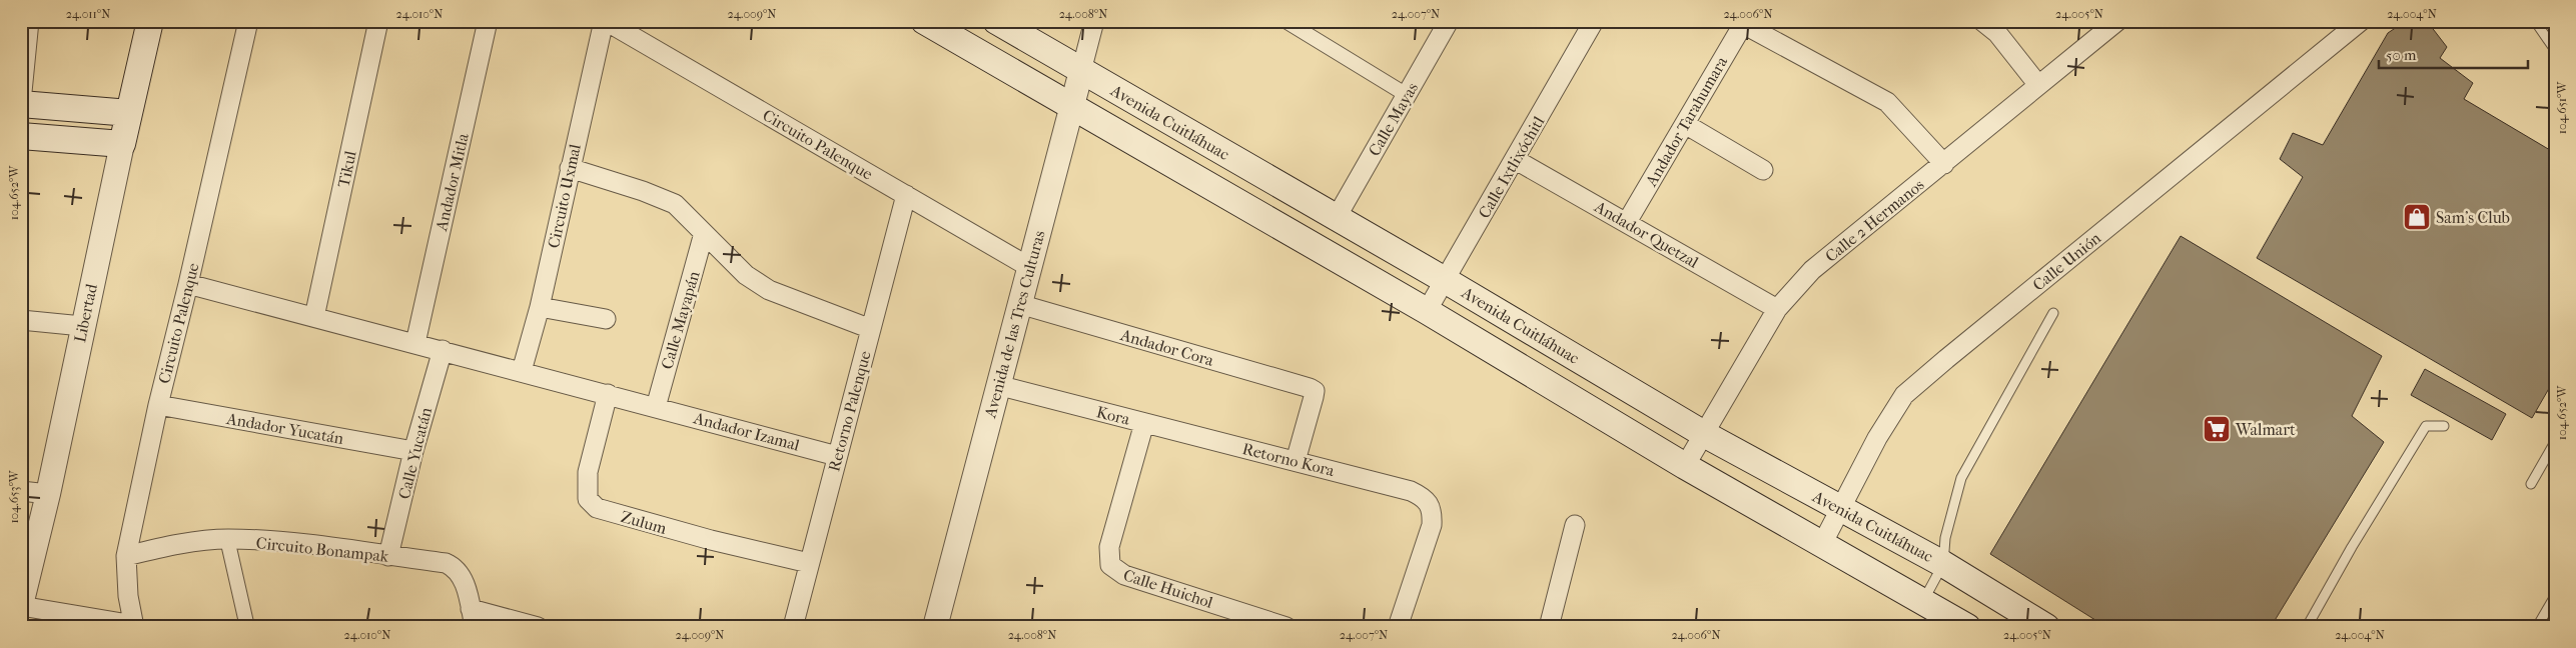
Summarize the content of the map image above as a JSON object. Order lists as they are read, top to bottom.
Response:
{
  "streets": {
    "main road": ["Avenida Cuitláhuac", "Libertad"],
    "street": [
      "Calle Mayas",
      "Andador Tarahumara",
      "Circuito Palenque",
      "Calle Ixtlixóchitl",
      "Tikul",
      "Andador Mitla",
      "Circuito Uxmal",
      "Calle 2 Hermanos",
      "Andador Quetzal",
      "Calle Unión",
      "Calle Mayapán",
      "Avenida de las Tres Culturas",
      "Andador Cora",
      "Retorno Palenque",
      "Kora",
      "Andador Yucatán",
      "Andador Izamal",
      "Calle Yucatán",
      "Retorno Kora",
      "Zulum",
      "Circuito Bonampak",
      "Calle Huichol"
    ]
  },
  "crossings": [
    ["Calle Mayas", "Avenida Cuitláhuac"],
    ["Andador Tarahumara", "Andador Quetzal"],
    ["Avenida Cuitláhuac", "Calle Ixtlixóchitl"],
    ["Avenida Cuitláhuac", "Calle 2 Hermanos"],
    ["Avenida Cuitláhuac", "Calle Unión"],
    ["Avenida Cuitláhuac", "Avenida de las Tres Culturas"],
    ["Circuito Palenque", "Circuito Uxmal"],
    ["Circuito Palenque", "Avenida de las Tres Culturas"],
    ["Circuito Palenque", "Retorno Palenque"],
    ["Circuito Palenque", "Andador Yucatán"],
    ["Circuito Palenque", "Circuito Bonampak"],
    ["Calle Ixtlixóchitl", "Andador Quetzal"],
    ["Calle 2 Hermanos", "Andador Quetzal"],
    ["Calle Mayapán", "Andador Izamal"],
    ["Avenida de las Tres Culturas", "Andador Cora"],
    ["Avenida de las Tres Culturas", "Kora"],
    ["Andador Cora", "Retorno Kora"],
    ["Retorno Palenque", "Andador Izamal"],
    ["Retorno Palenque", "Zulum"],
    ["Kora", "Retorno Kora"],
    ["Kora", "Calle Huichol"],
    ["Andador Yucatán", "Calle Yucatán"],
    ["Calle Yucatán", "Circuito Bonampak"]
  ],
  "places": {
    "shop": ["Sam's Club"],
    "supermarket": ["Walmart"]
  },
  "scale_bar": "50 m",
  "coordinates": [
    "24.011°N",
    "24.010°N",
    "24.009°N",
    "24.008°N",
    "24.007°N",
    "24.006°N",
    "24.005°N",
    "24.004°N",
    "104.651°W",
    "104.652°W",
    "104.653°W"
  ]
}
